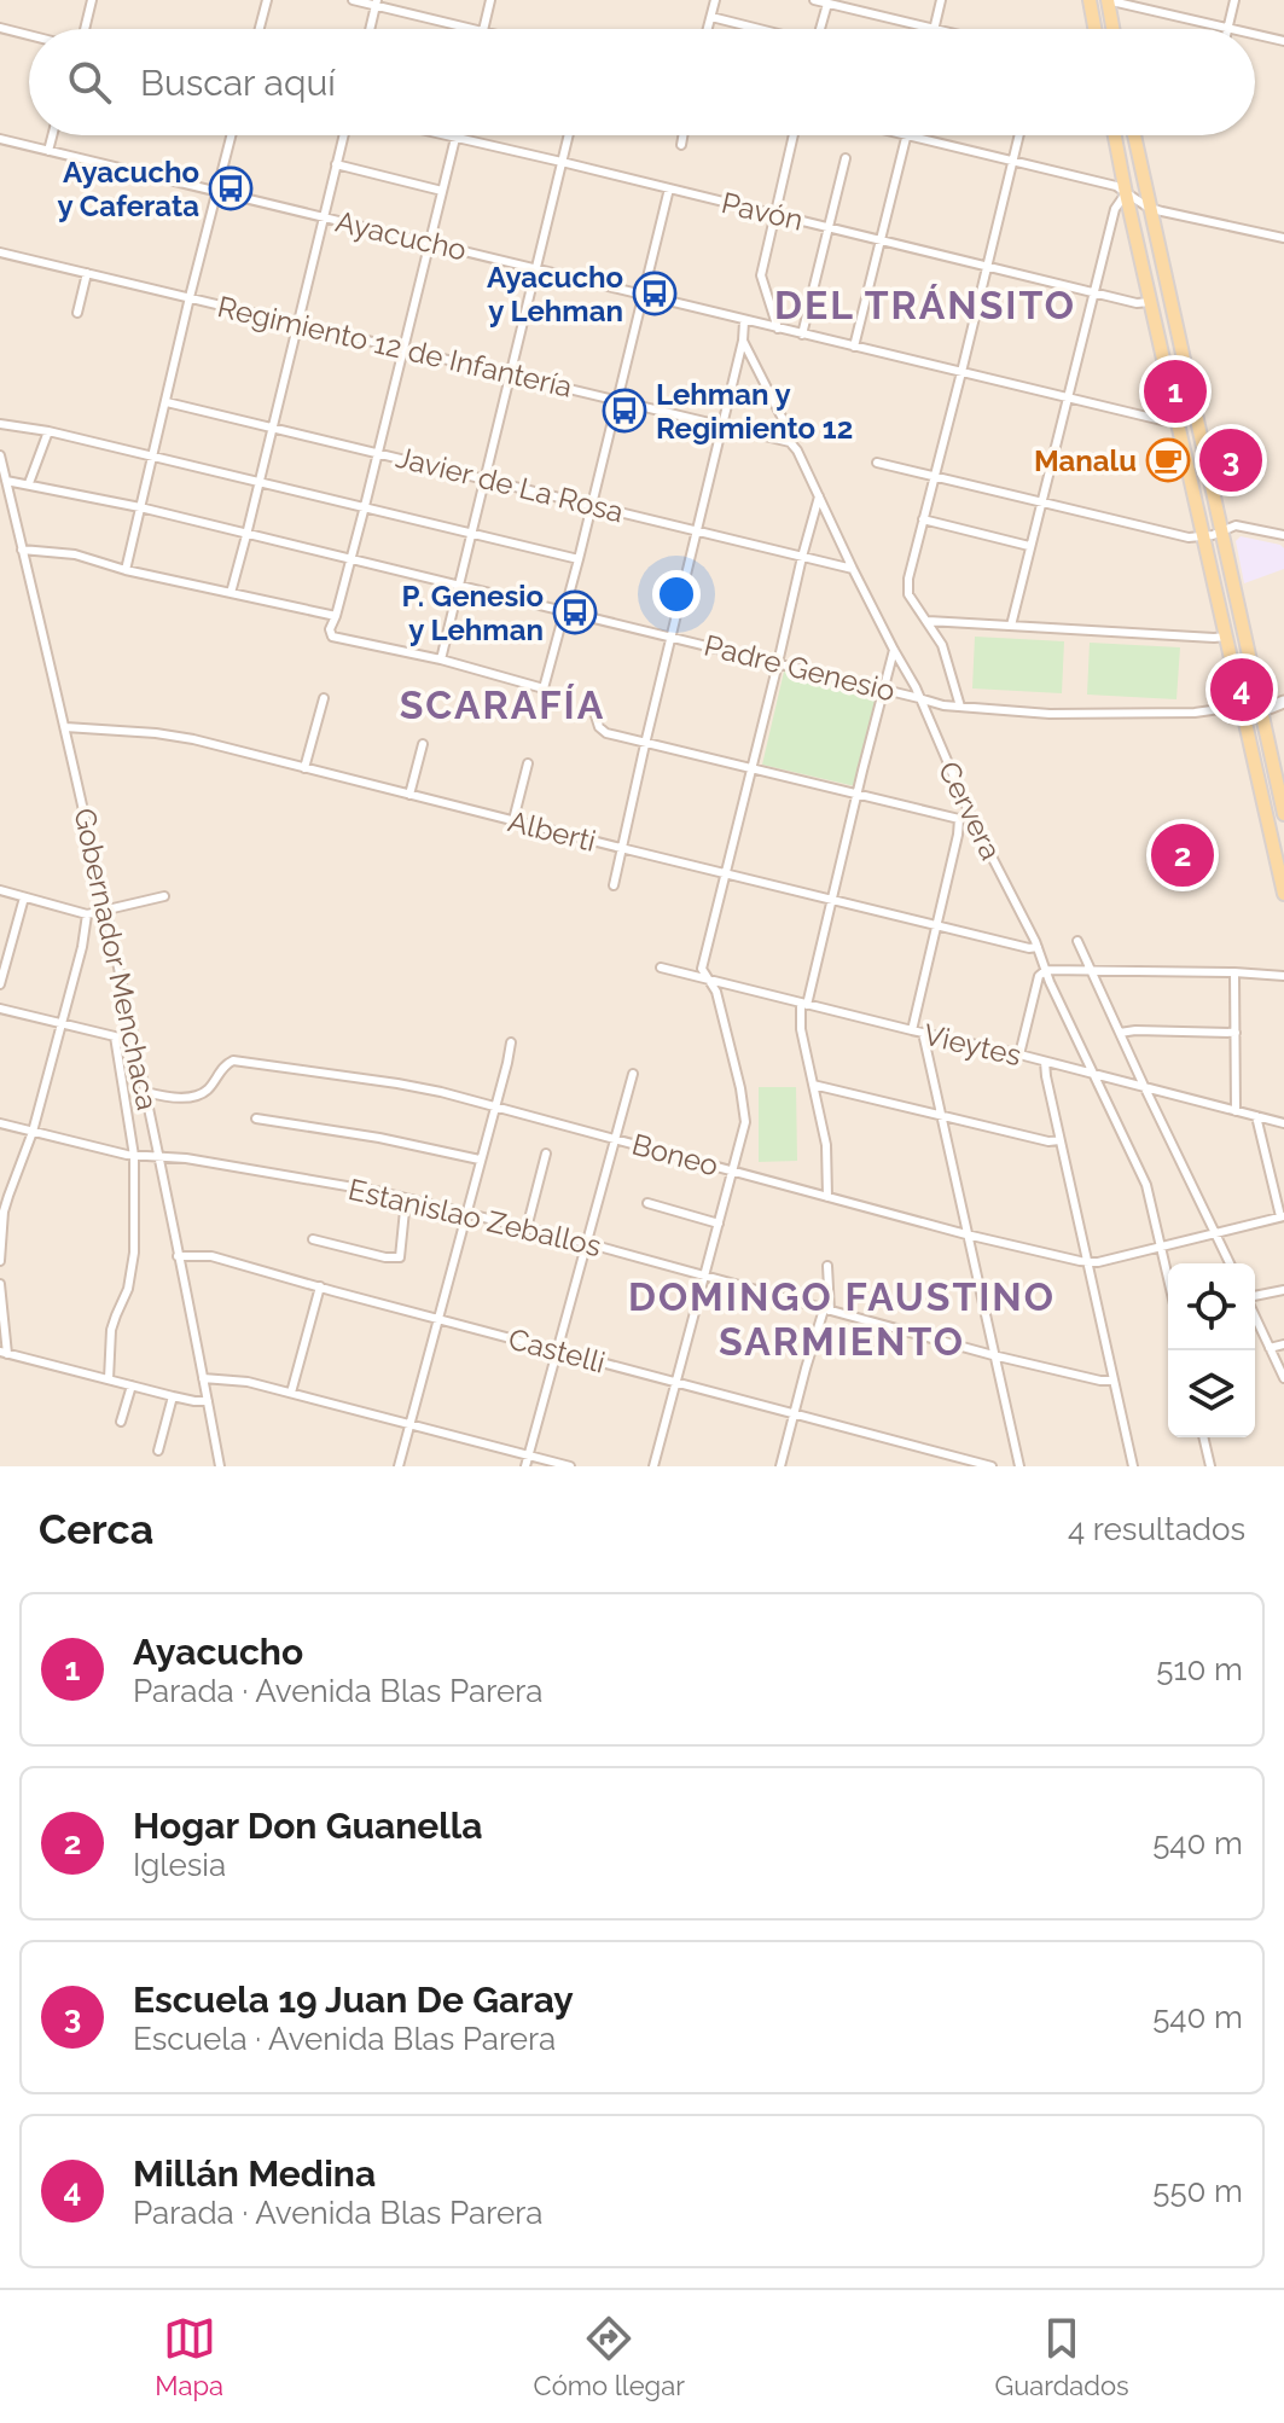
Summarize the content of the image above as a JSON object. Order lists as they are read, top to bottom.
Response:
{
  "streets": {
    "street": [
      "Pavón",
      "Ayacucho",
      "Regimiento 12 de Infantería",
      "Javier de La Rosa",
      "Padre Genesio",
      "Cervera",
      "Alberti",
      "Gobernador Menchaca",
      "Vieytes",
      "Boneo",
      "Estanislao Zeballos",
      "Castelli"
    ]
  },
  "crossings": [
    ["Regimiento 12 de Infantería", "Cervera"],
    ["Javier de La Rosa", "Cervera"],
    ["Padre Genesio", "Cervera"],
    ["Padre Genesio", "Gobernador Menchaca"],
    ["Cervera", "Alberti"],
    ["Cervera", "Vieytes"],
    ["Cervera", "Boneo"],
    ["Alberti", "Gobernador Menchaca"],
    ["Gobernador Menchaca", "Boneo"],
    ["Gobernador Menchaca", "Estanislao Zeballos"],
    ["Gobernador Menchaca", "Castelli"]
  ],
  "districts": ["DEL TRÁNSITO", "SCARAFÍA", "DOMINGO FAUSTINO SARMIENTO"],
  "places": {
    "bus stop": [
      "Ayacucho y Caferata",
      "Ayacucho y Lehman",
      "Lehman y Regimiento 12",
      "P. Genesio y Lehman"
    ],
    "cafe": ["Manalu"]
  },
  "page": {
    "search": "Buscar aquí",
    "pins": [
      "1",
      "3",
      "4",
      "2"
    ],
    "heading": ["Cerca", "4 resultados"],
    "list": [
      {
        "mark": "1",
        "name": "Ayacucho",
        "note": "Parada · Avenida Blas Parera",
        "value": "510 m"
      },
      {
        "mark": "2",
        "name": "Hogar Don Guanella",
        "note": "Iglesia",
        "value": "540 m"
      },
      {
        "mark": "3",
        "name": "Escuela 19 Juan De Garay",
        "note": "Escuela · Avenida Blas Parera",
        "value": "540 m"
      },
      {
        "mark": "4",
        "name": "Millán Medina",
        "note": "Parada · Avenida Blas Parera",
        "value": "550 m"
      }
    ],
    "nav": ["Mapa", "Cómo llegar", "Guardados"]
  }
}
